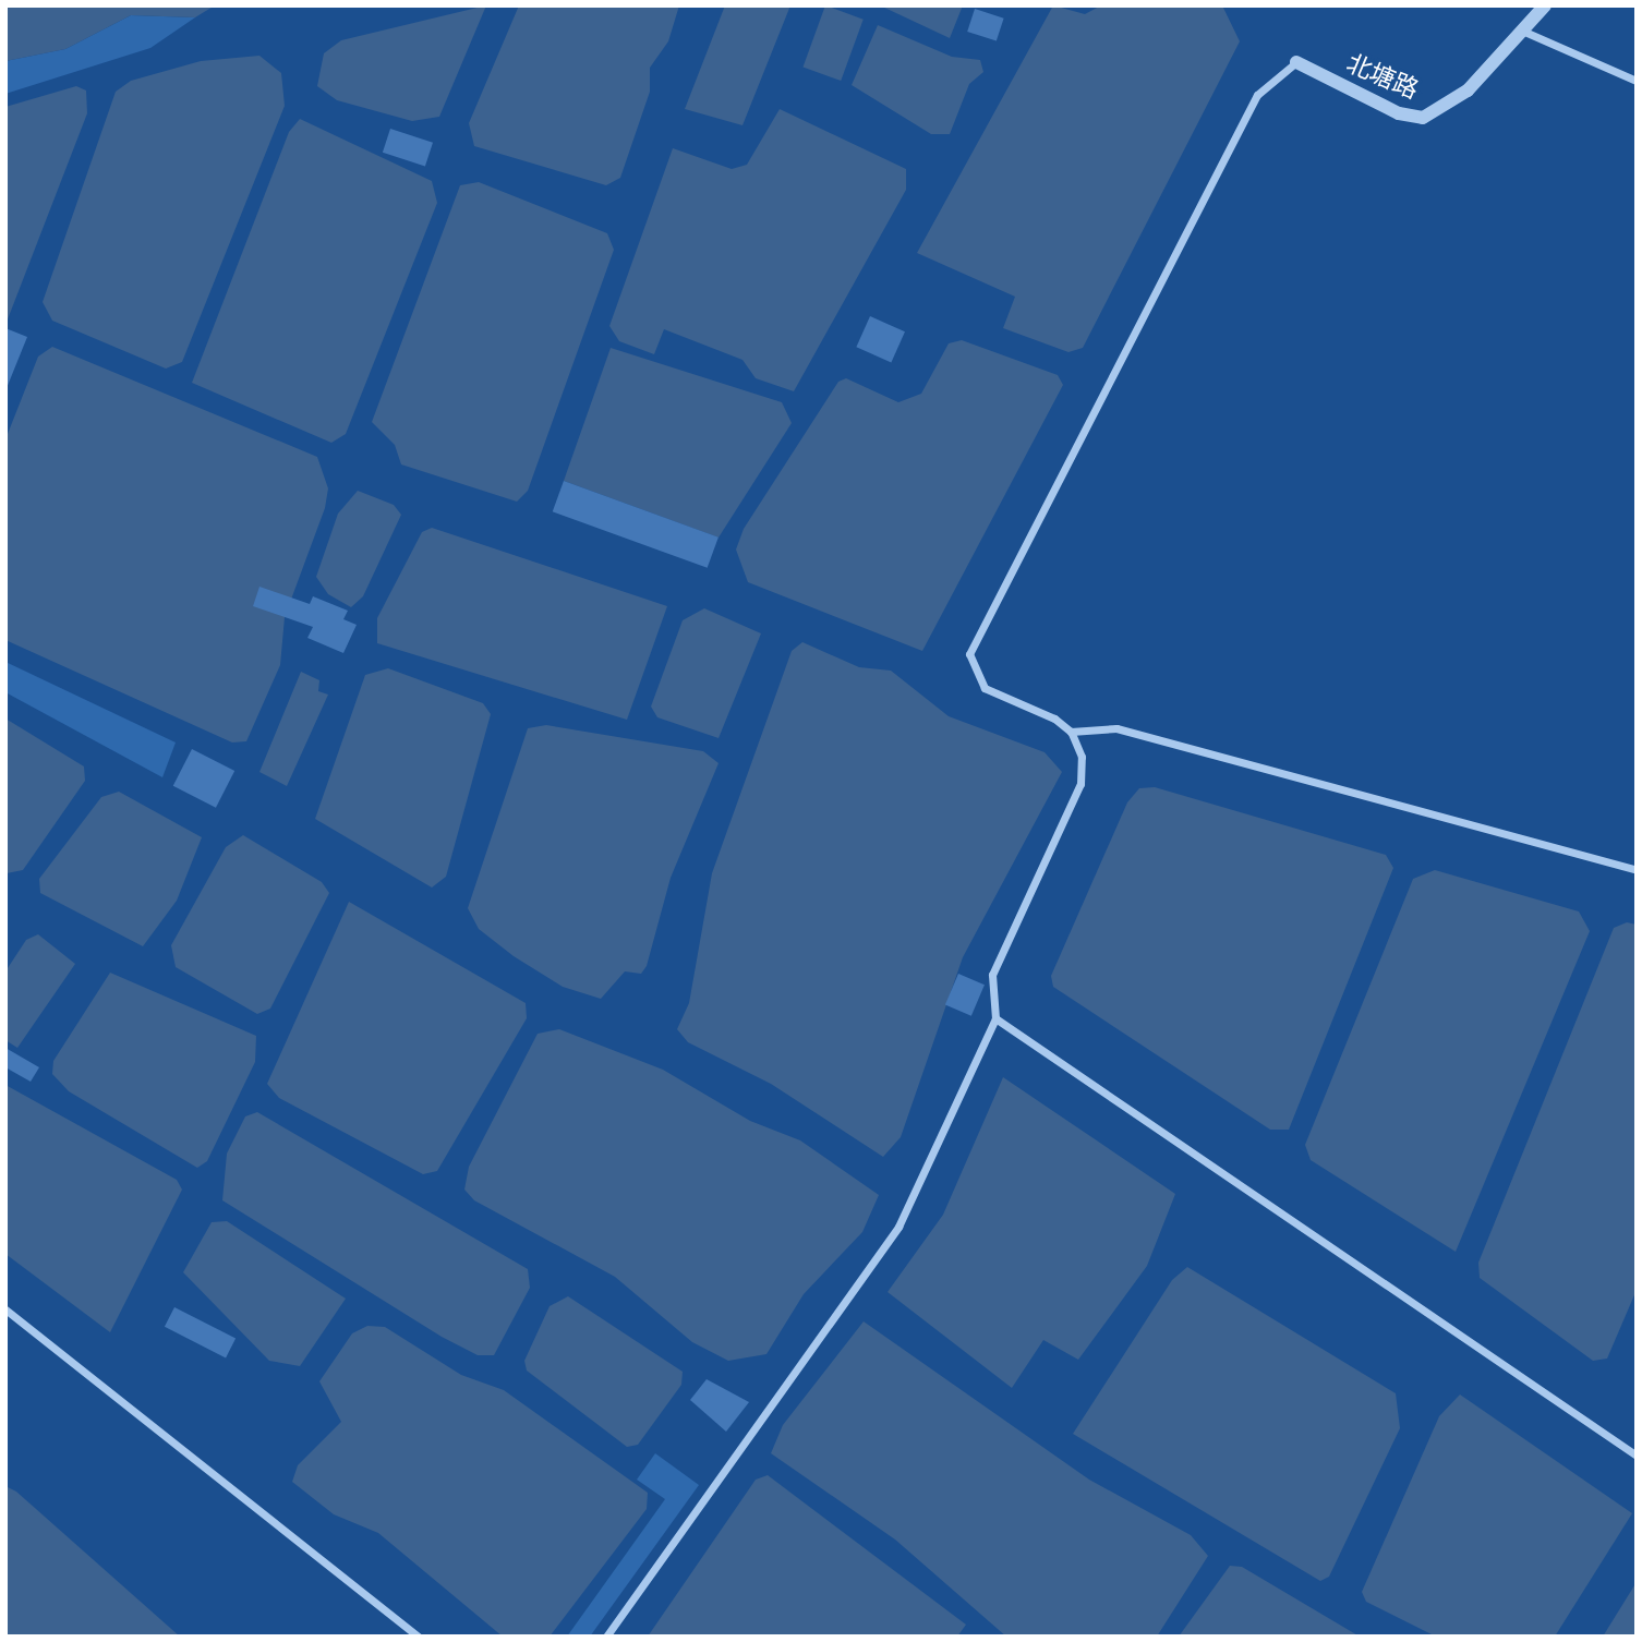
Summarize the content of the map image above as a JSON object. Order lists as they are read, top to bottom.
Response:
{
  "streets": {
    "street": ["北塘路"]
  }
}
